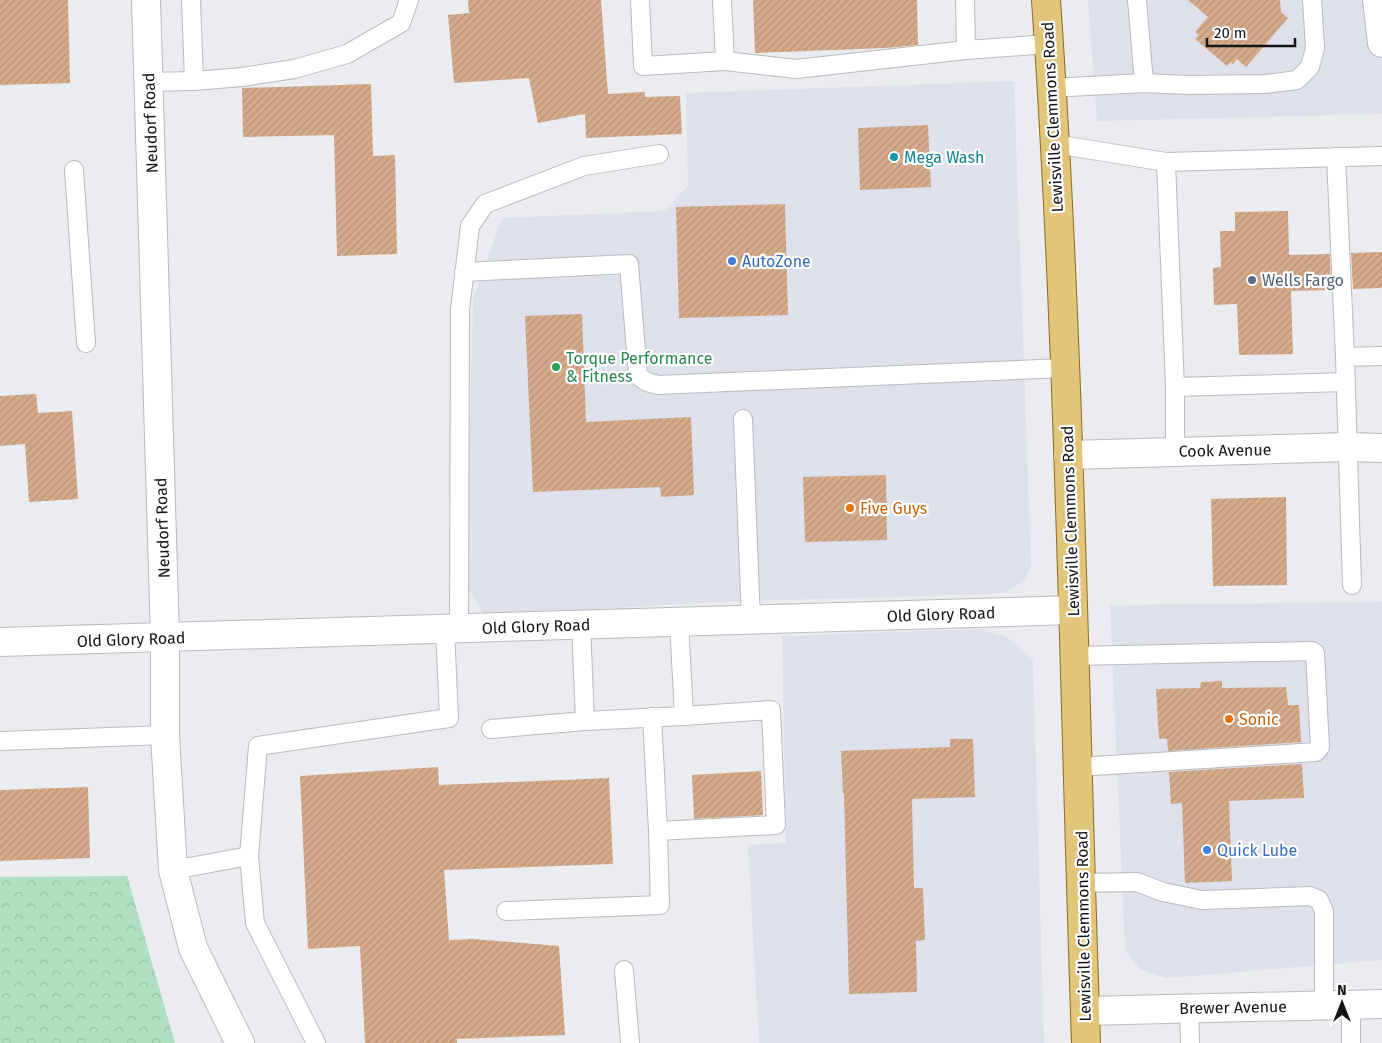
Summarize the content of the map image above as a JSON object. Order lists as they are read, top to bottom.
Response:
{
  "streets": {
    "main road": ["Lewisville Clemmons Road"],
    "street": [
      "Neudorf Road",
      "Cook Avenue",
      "Old Glory Road",
      "Brewer Avenue"
    ]
  },
  "crossings": [
    ["Lewisville Clemmons Road", "Cook Avenue"],
    ["Lewisville Clemmons Road", "Old Glory Road"],
    ["Lewisville Clemmons Road", "Brewer Avenue"],
    ["Neudorf Road", "Old Glory Road"]
  ],
  "places": [
    "Mega Wash",
    "AutoZone",
    "Wells Fargo",
    "Torque Performance & Fitness",
    "Five Guys",
    "Sonic",
    "Quick Lube"
  ],
  "scale_bar": "20 m",
  "north": "top"
}
